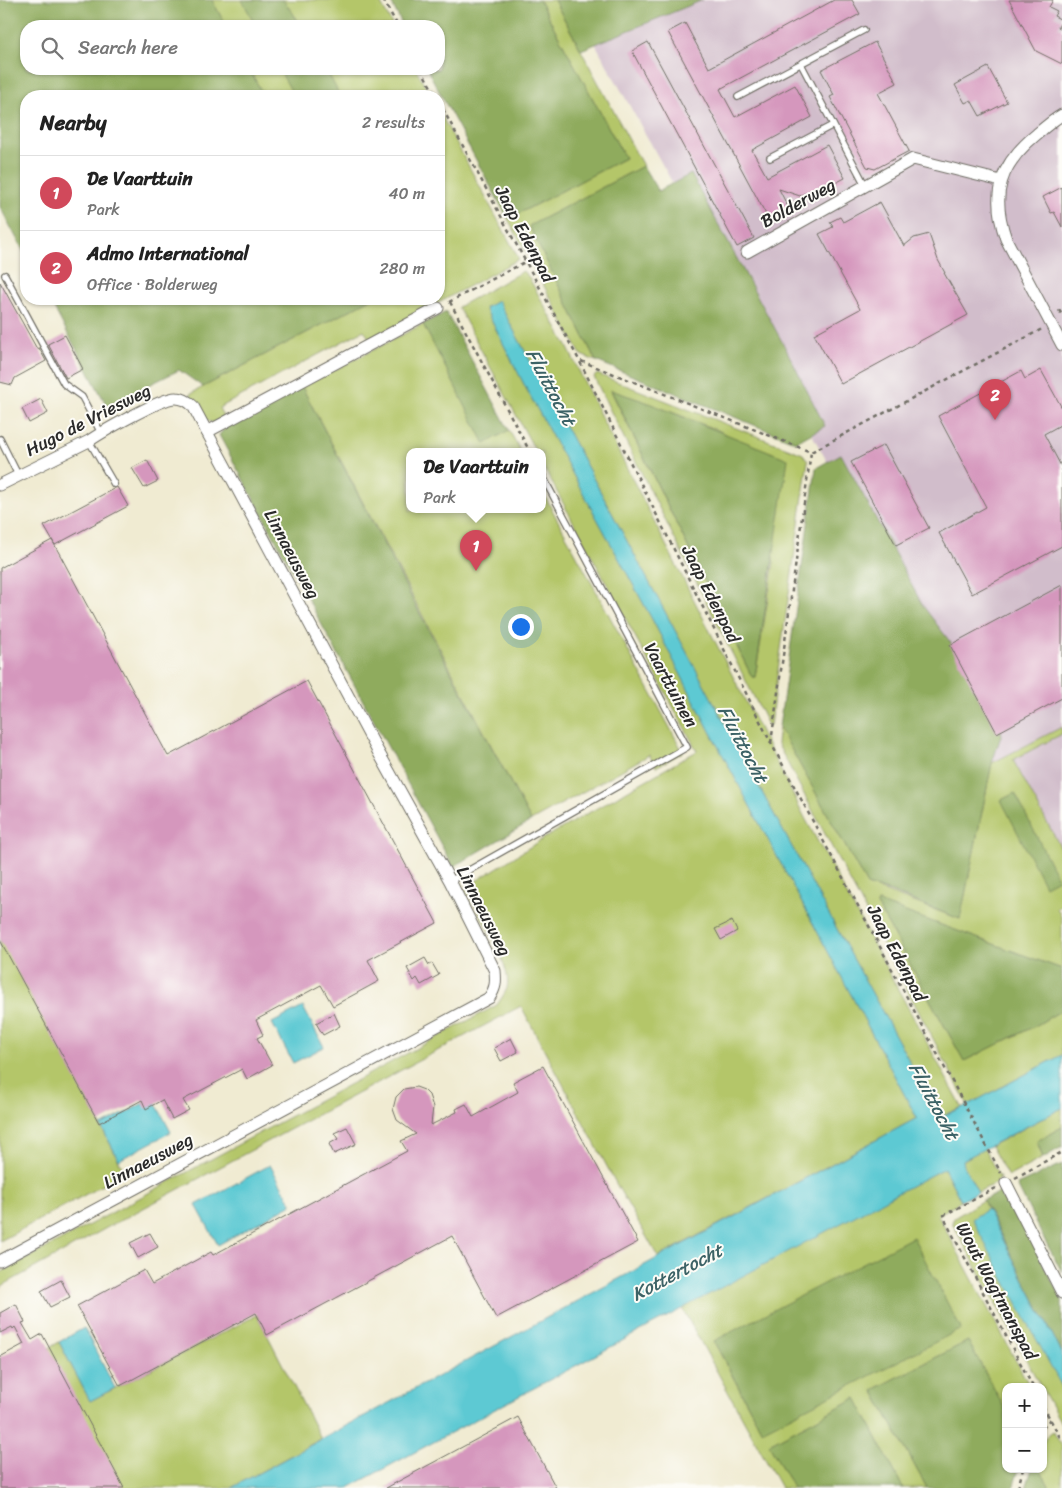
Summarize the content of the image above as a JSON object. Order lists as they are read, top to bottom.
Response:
{
  "streets": {
    "street": ["Bolderweg", "Hugo de Vriesweg", "Linnaeusweg"],
    "lane": ["Vaarttuinen"],
    "path": ["Jaap Edenpad", "Wout Wagtmanspad"]
  },
  "crossings": [
    ["Jaap Edenpad", "Wout Wagtmanspad"],
    ["Hugo de Vriesweg", "Linnaeusweg"],
    ["Linnaeusweg", "Vaarttuinen"]
  ],
  "water": ["Fluittocht", "Kottertocht"],
  "page": {
    "search": "Search here",
    "heading": ["Nearby", "2 results"],
    "list": [
      {
        "mark": "1",
        "name": "De Vaarttuin",
        "note": "Park",
        "value": "40 m"
      },
      {
        "mark": "2",
        "name": "Admo International",
        "note": "Office · Bolderweg",
        "value": "280 m"
      }
    ],
    "pins": ["2", "1"],
    "popup": ["De Vaarttuin", "Park"],
    "map_buttons": ["+", "−"]
  }
}
